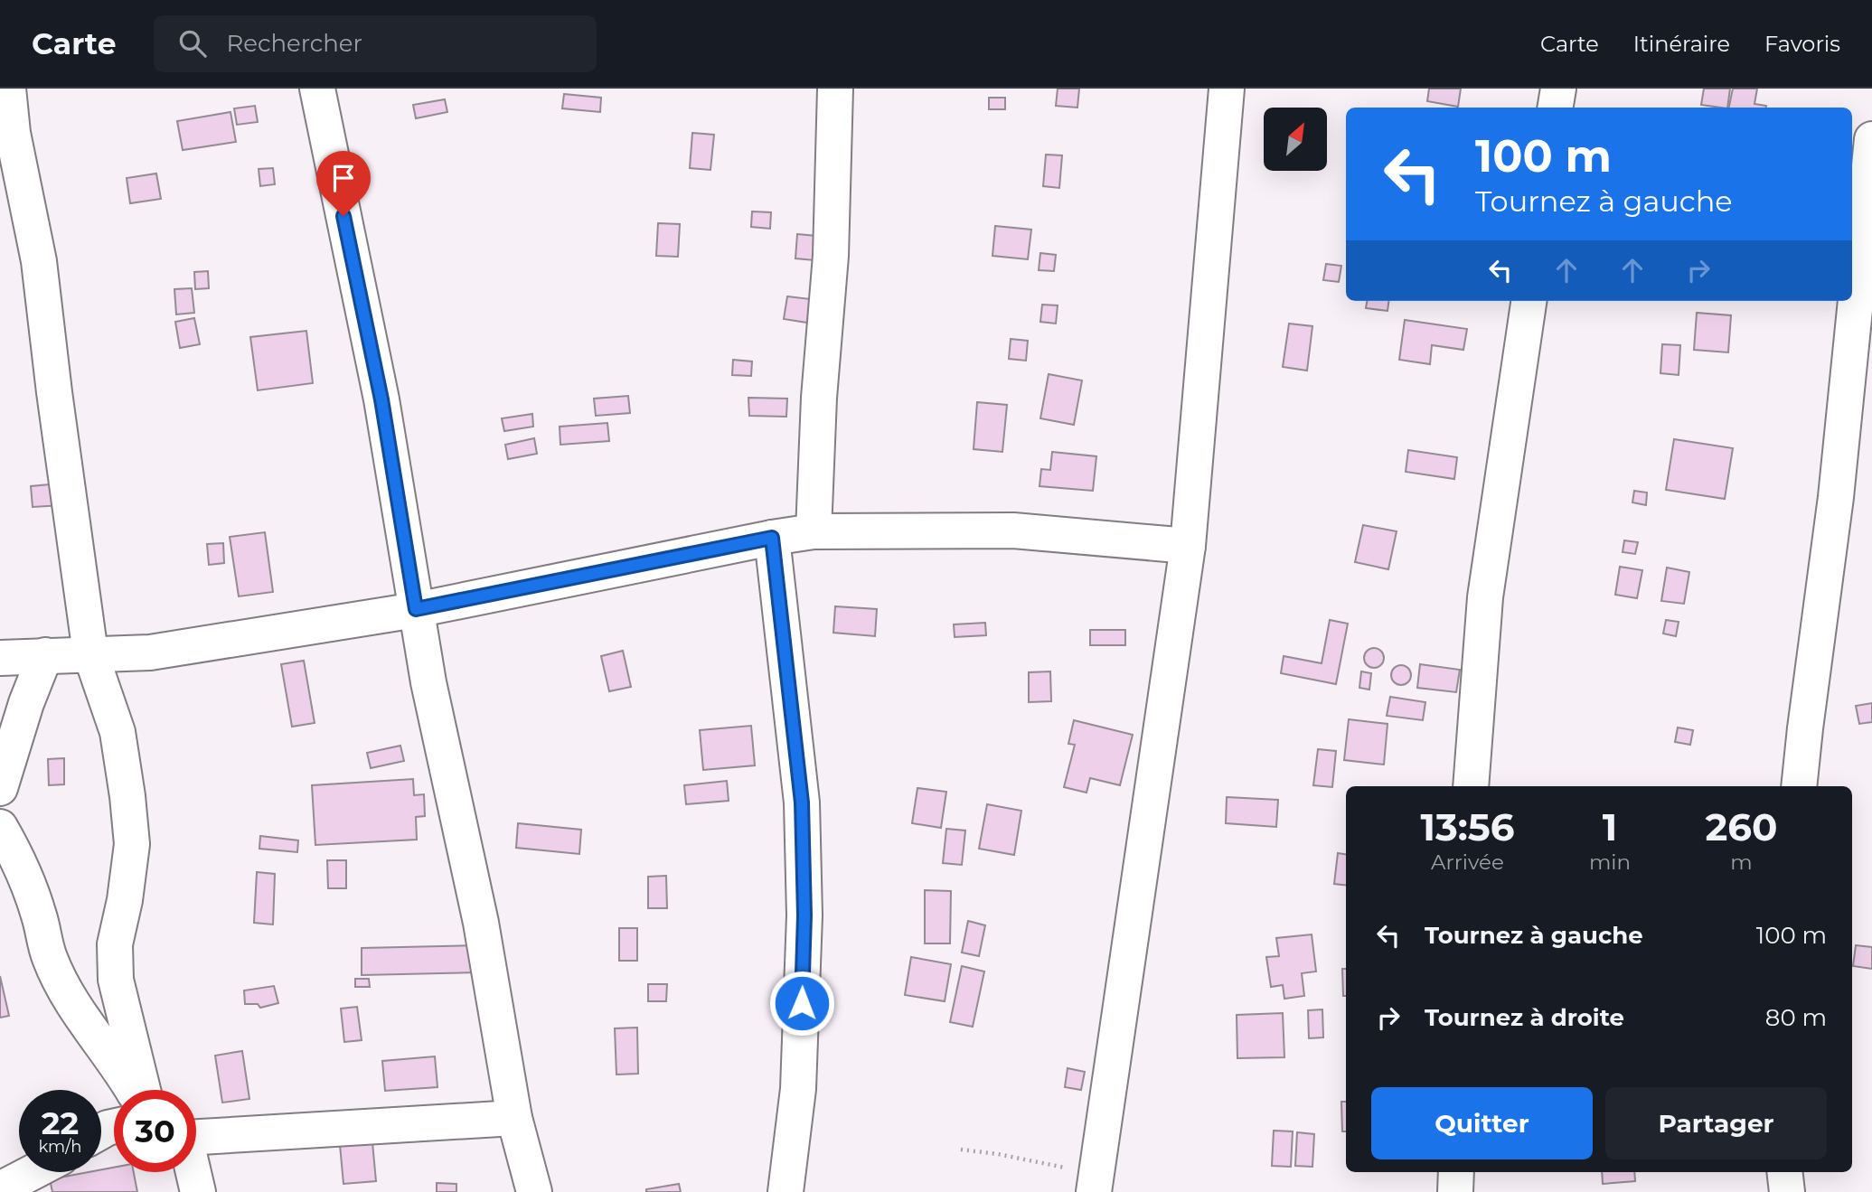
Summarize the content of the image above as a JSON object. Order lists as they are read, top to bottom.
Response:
{
  "north": "top right",
  "page": {
    "header": "Carte",
    "search": "Rechercher",
    "nav": ["Carte", "Itinéraire", "Favoris"],
    "turn": ["100 m", "Tournez à gauche"],
    "eta": [
      "13:56",
      "Arrivée",
      "1",
      "min",
      "260",
      "m"
    ],
    "list": [
      {
        "name": "Tournez à gauche",
        "value": "100 m"
      },
      {
        "name": "Tournez à droite",
        "value": "80 m"
      }
    ],
    "buttons": ["Quitter", "Partager"],
    "speed": "22 km/h",
    "limit": "30"
  }
}
